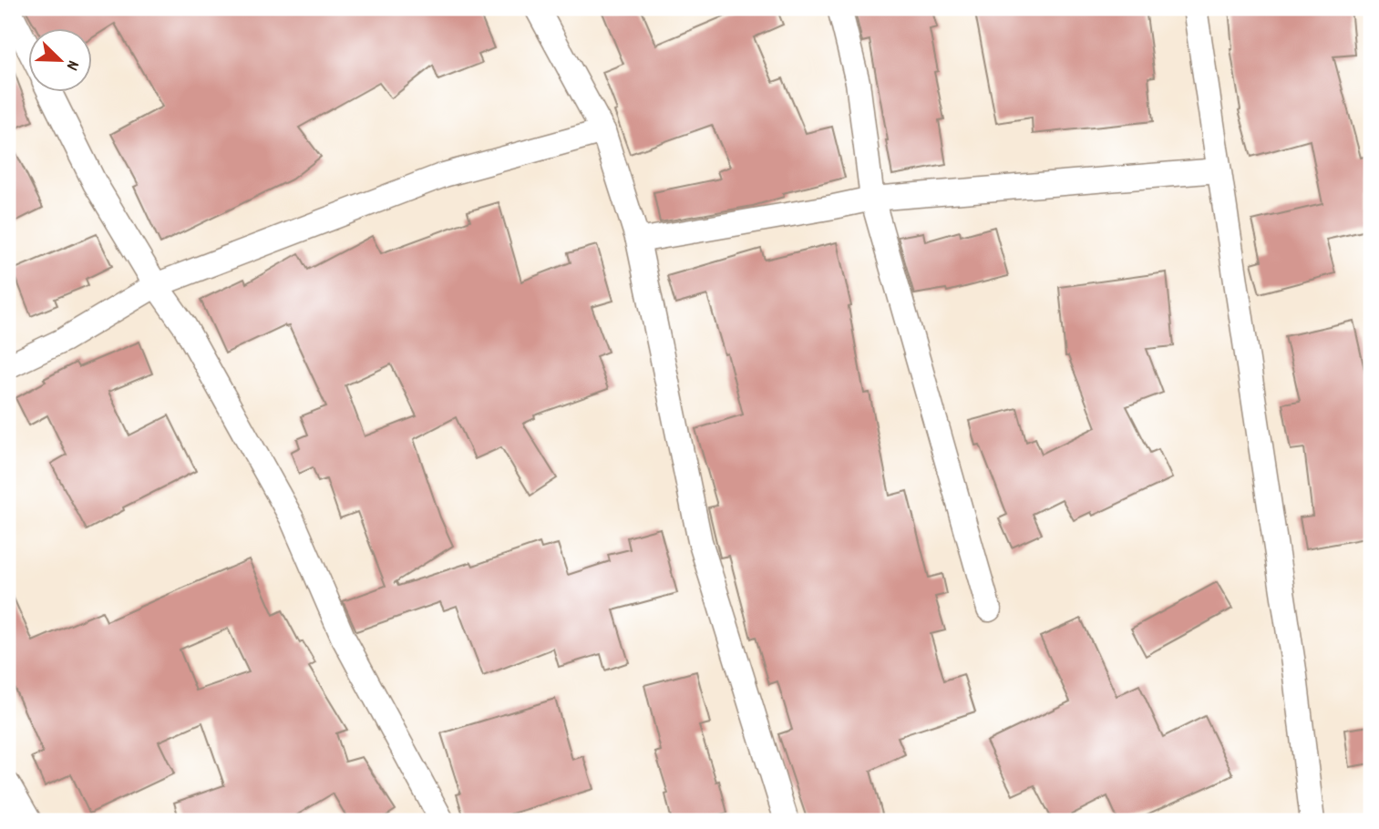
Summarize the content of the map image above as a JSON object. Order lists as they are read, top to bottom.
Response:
{
  "north": "bottom right"
}
